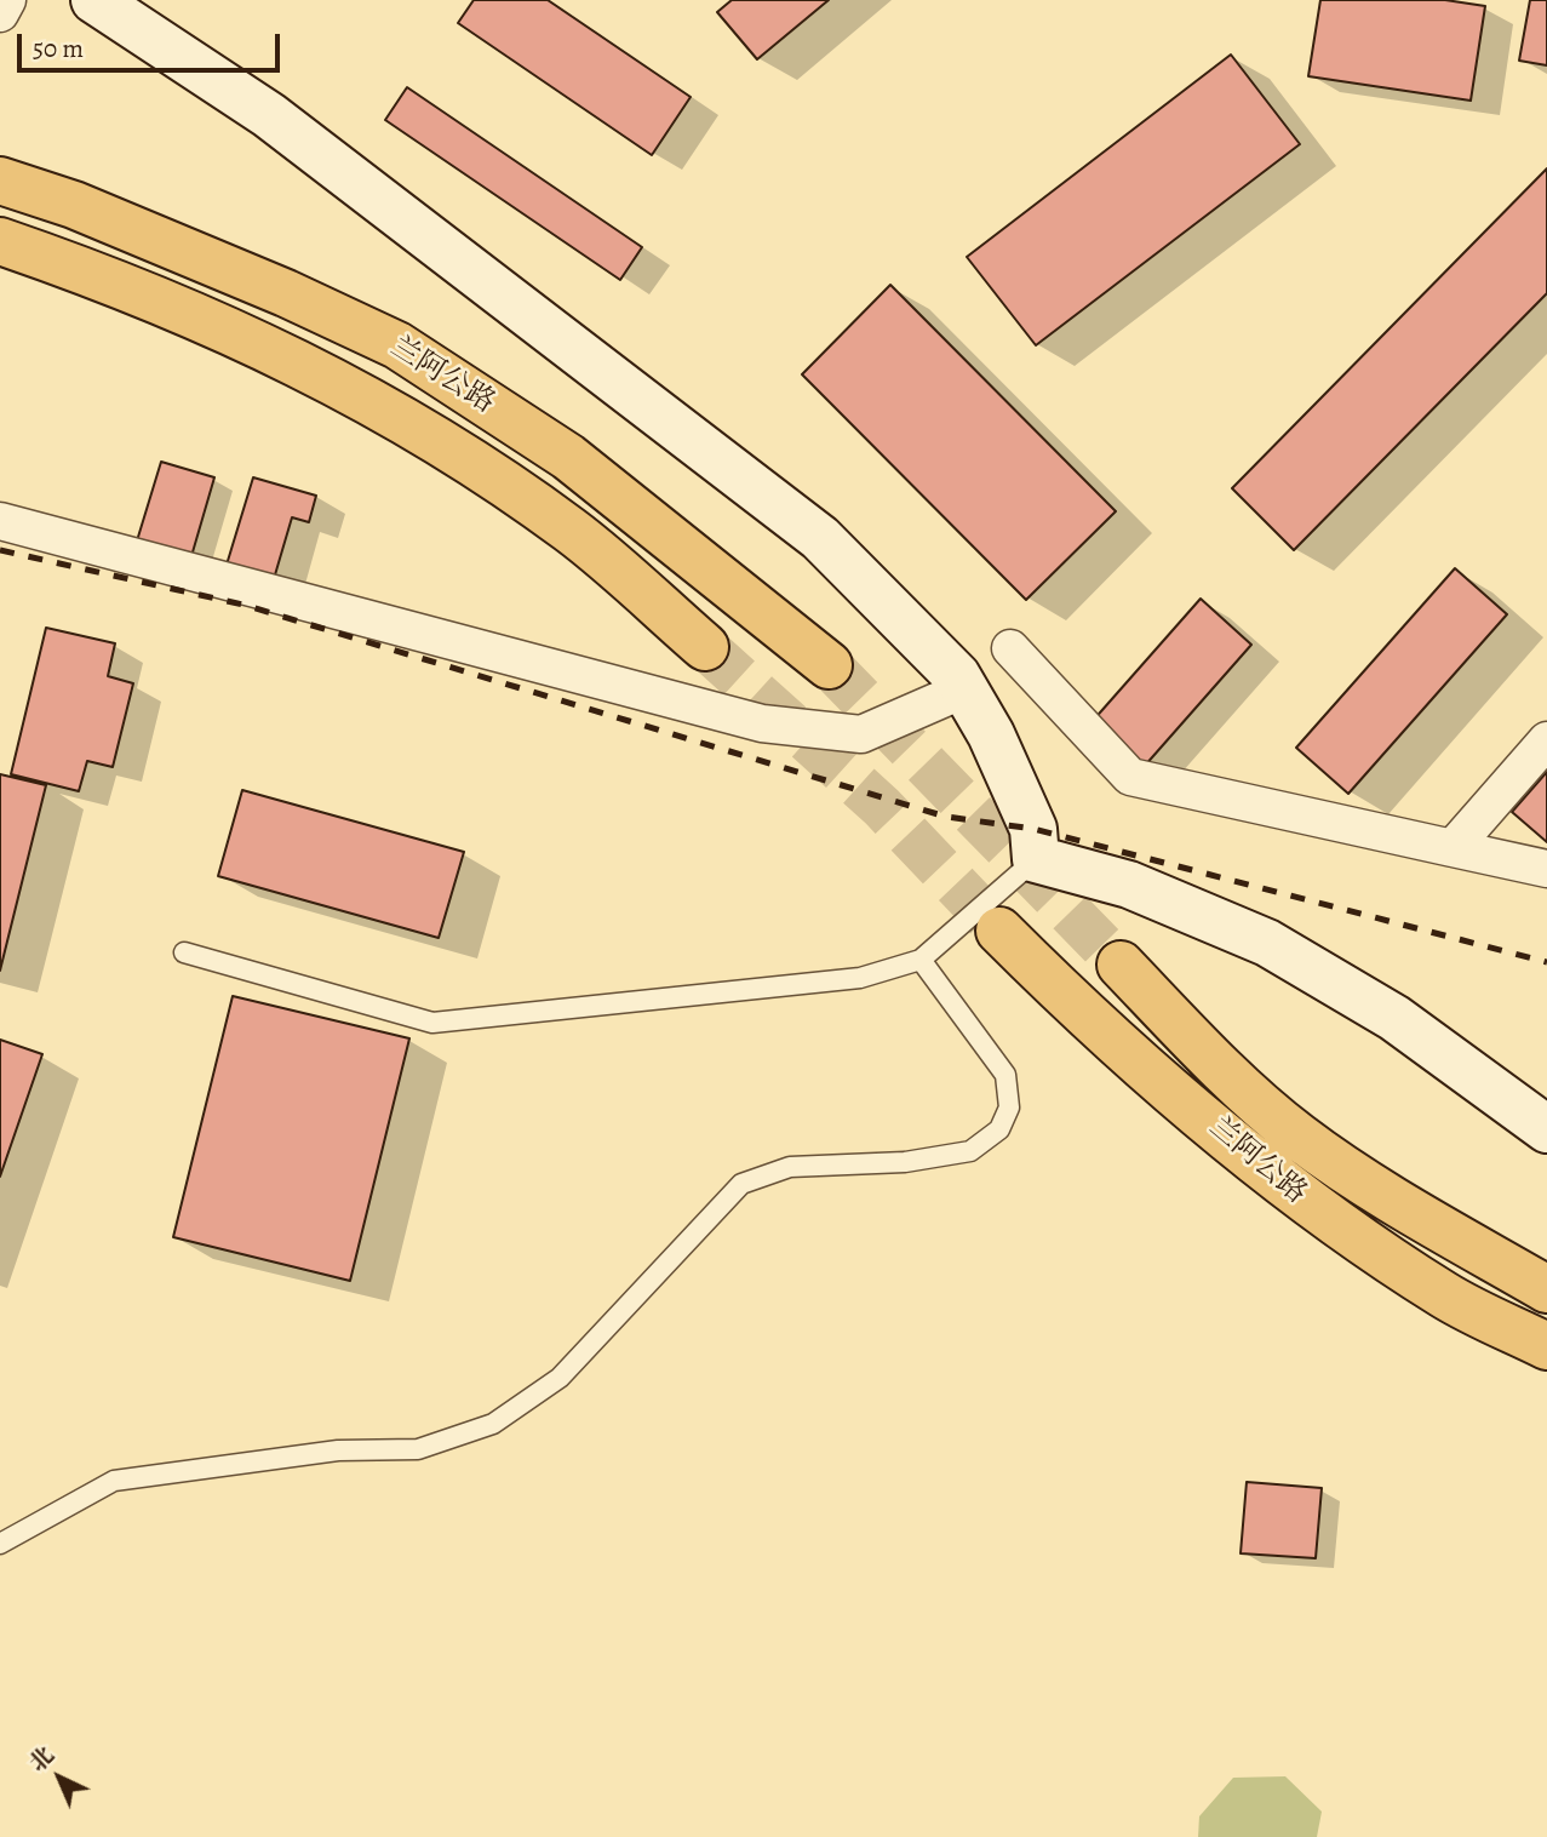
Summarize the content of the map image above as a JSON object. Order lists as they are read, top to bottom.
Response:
{
  "streets": {
    "highway": ["兰阿公路"]
  },
  "scale_bar": "50 m",
  "north": "top left"
}
